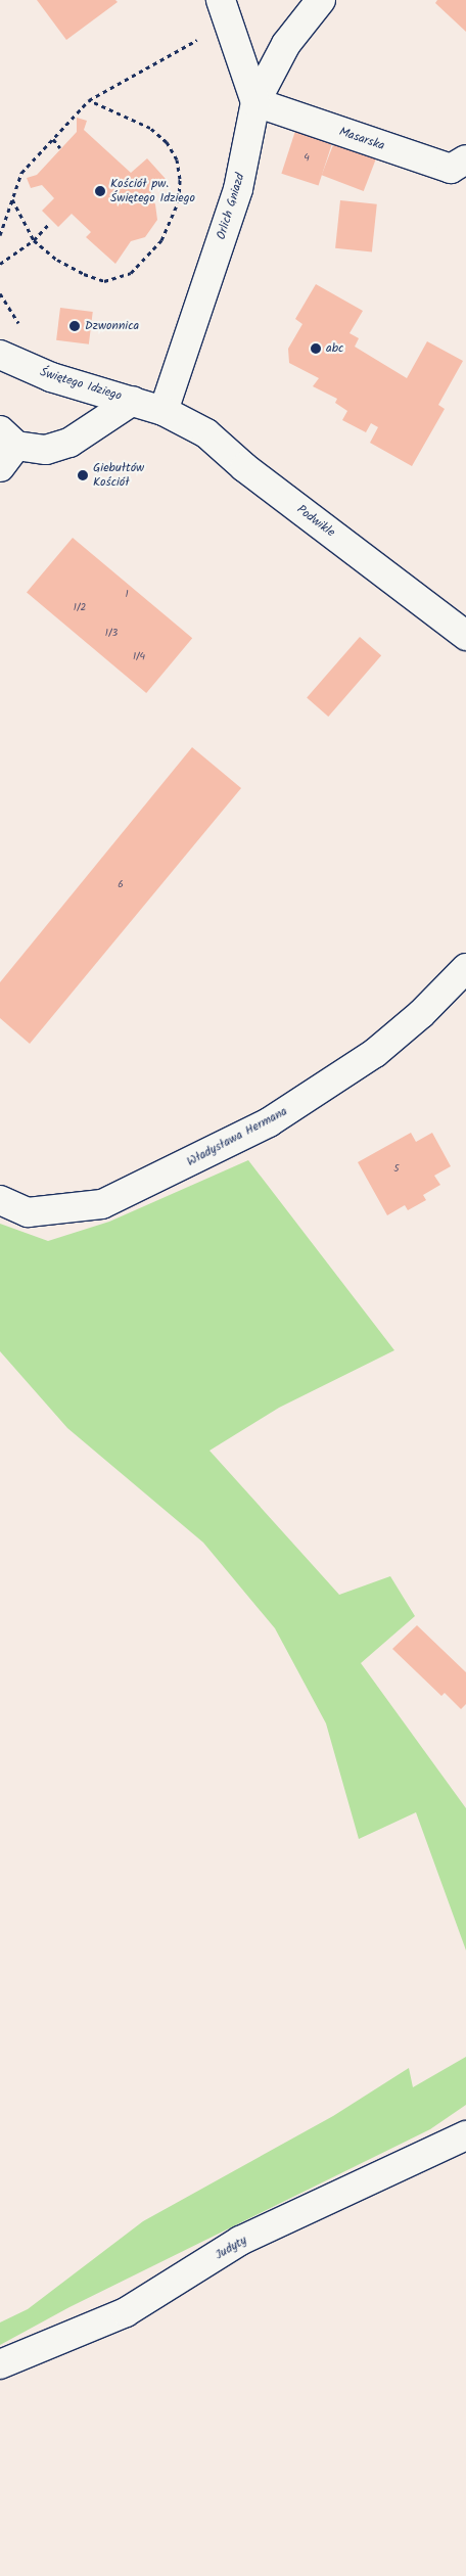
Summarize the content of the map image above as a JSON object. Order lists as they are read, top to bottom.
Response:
{
  "streets": {
    "street": [
      "Masarska",
      "Orlich Gniazd",
      "Świętego Idziego",
      "Podwikle",
      "Władysława Hermana",
      "Judyty"
    ]
  },
  "crossings": [
    ["Masarska", "Orlich Gniazd"],
    ["Orlich Gniazd", "Świętego Idziego"],
    ["Orlich Gniazd", "Podwikle"],
    ["Świętego Idziego", "Podwikle"]
  ],
  "places": [
    "Kościół pw. Świętego Idziego",
    "Dzwonnica",
    "abc",
    "Giebułtów Kościół"
  ],
  "house_numbers": [
    "4",
    "1",
    "1/2",
    "1/3",
    "1/4",
    "6",
    "5"
  ]
}
